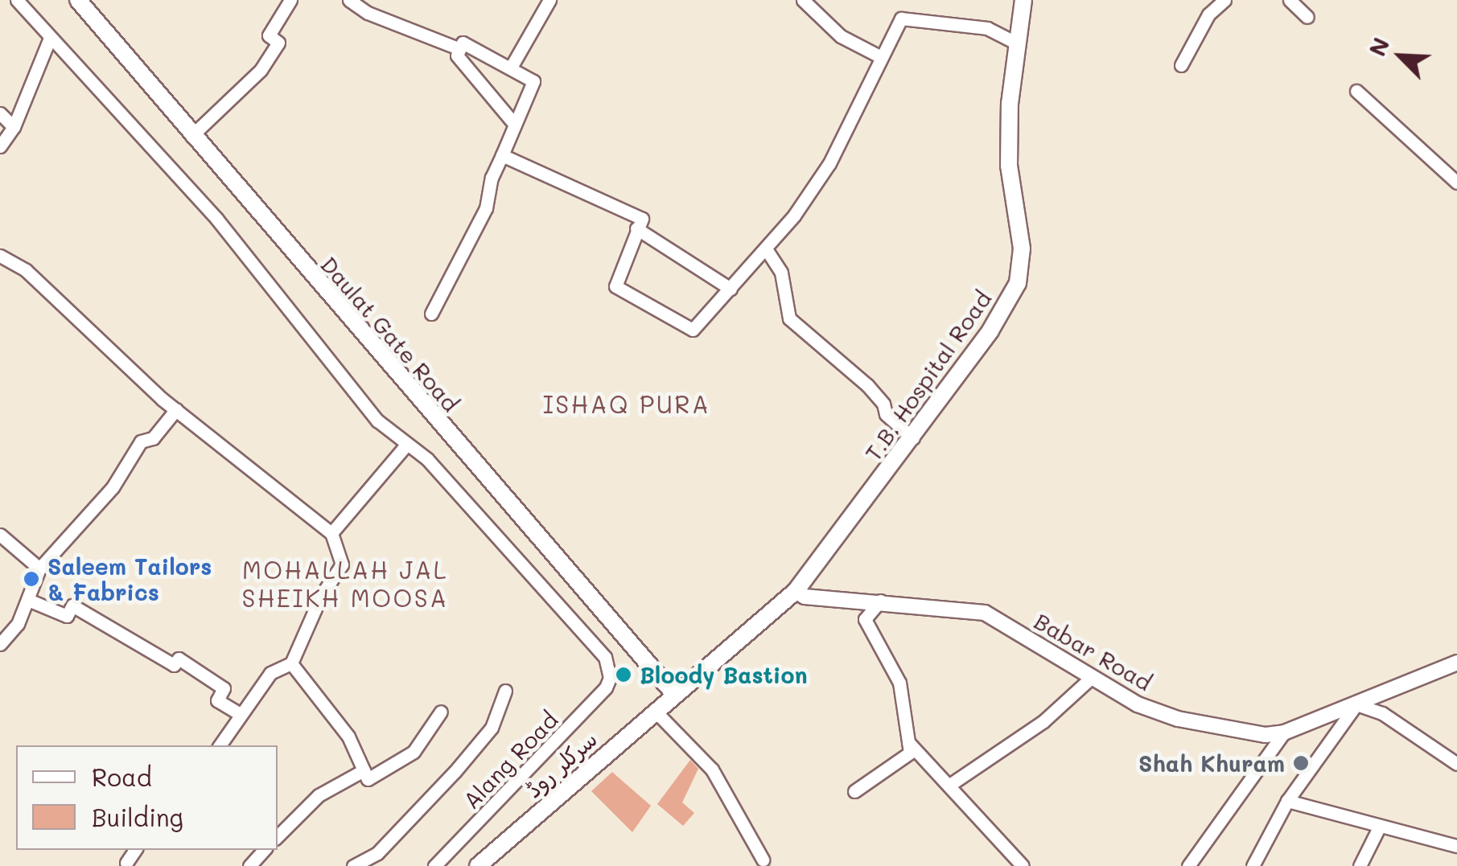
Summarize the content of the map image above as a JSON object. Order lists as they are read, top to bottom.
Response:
{
  "streets": {
    "main road": ["Daulat Gate Road", "T.B. Hospital Road", "سرکلر روڈ"],
    "street": ["Babar Road", "Alang Road"]
  },
  "crossings": [
    ["Daulat Gate Road", "T.B. Hospital Road"],
    ["Daulat Gate Road", "سرکلر روڈ"],
    ["T.B. Hospital Road", "Babar Road"],
    ["T.B. Hospital Road", "سرکلر روڈ"]
  ],
  "districts": ["ISHAQ PURA", "MOHALLAH JAL SHEIKH MOOSA"],
  "places": ["Saleem Tailors & Fabrics", "Bloody Bastion", "Shah Khuram"],
  "legend": ["Road", "Building"],
  "north": "top left"
}
